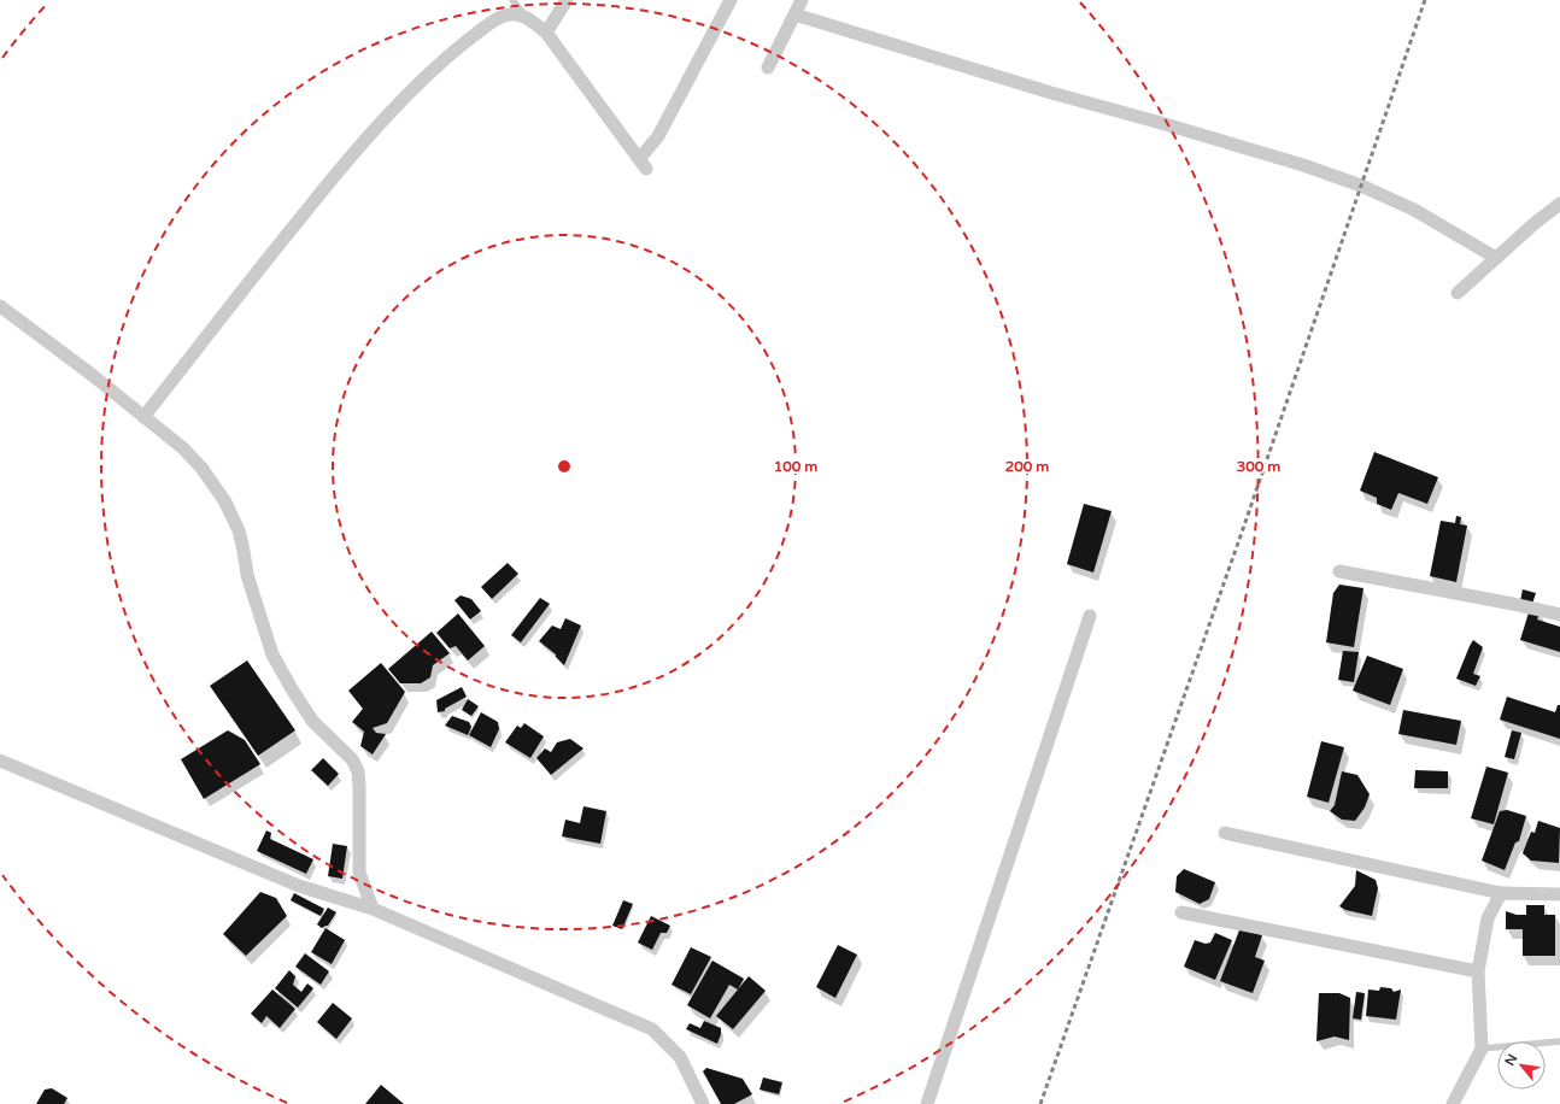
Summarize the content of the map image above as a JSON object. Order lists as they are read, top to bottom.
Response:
{
  "north": "top left",
  "rings": ["100 m", "200 m", "300 m"]
}
